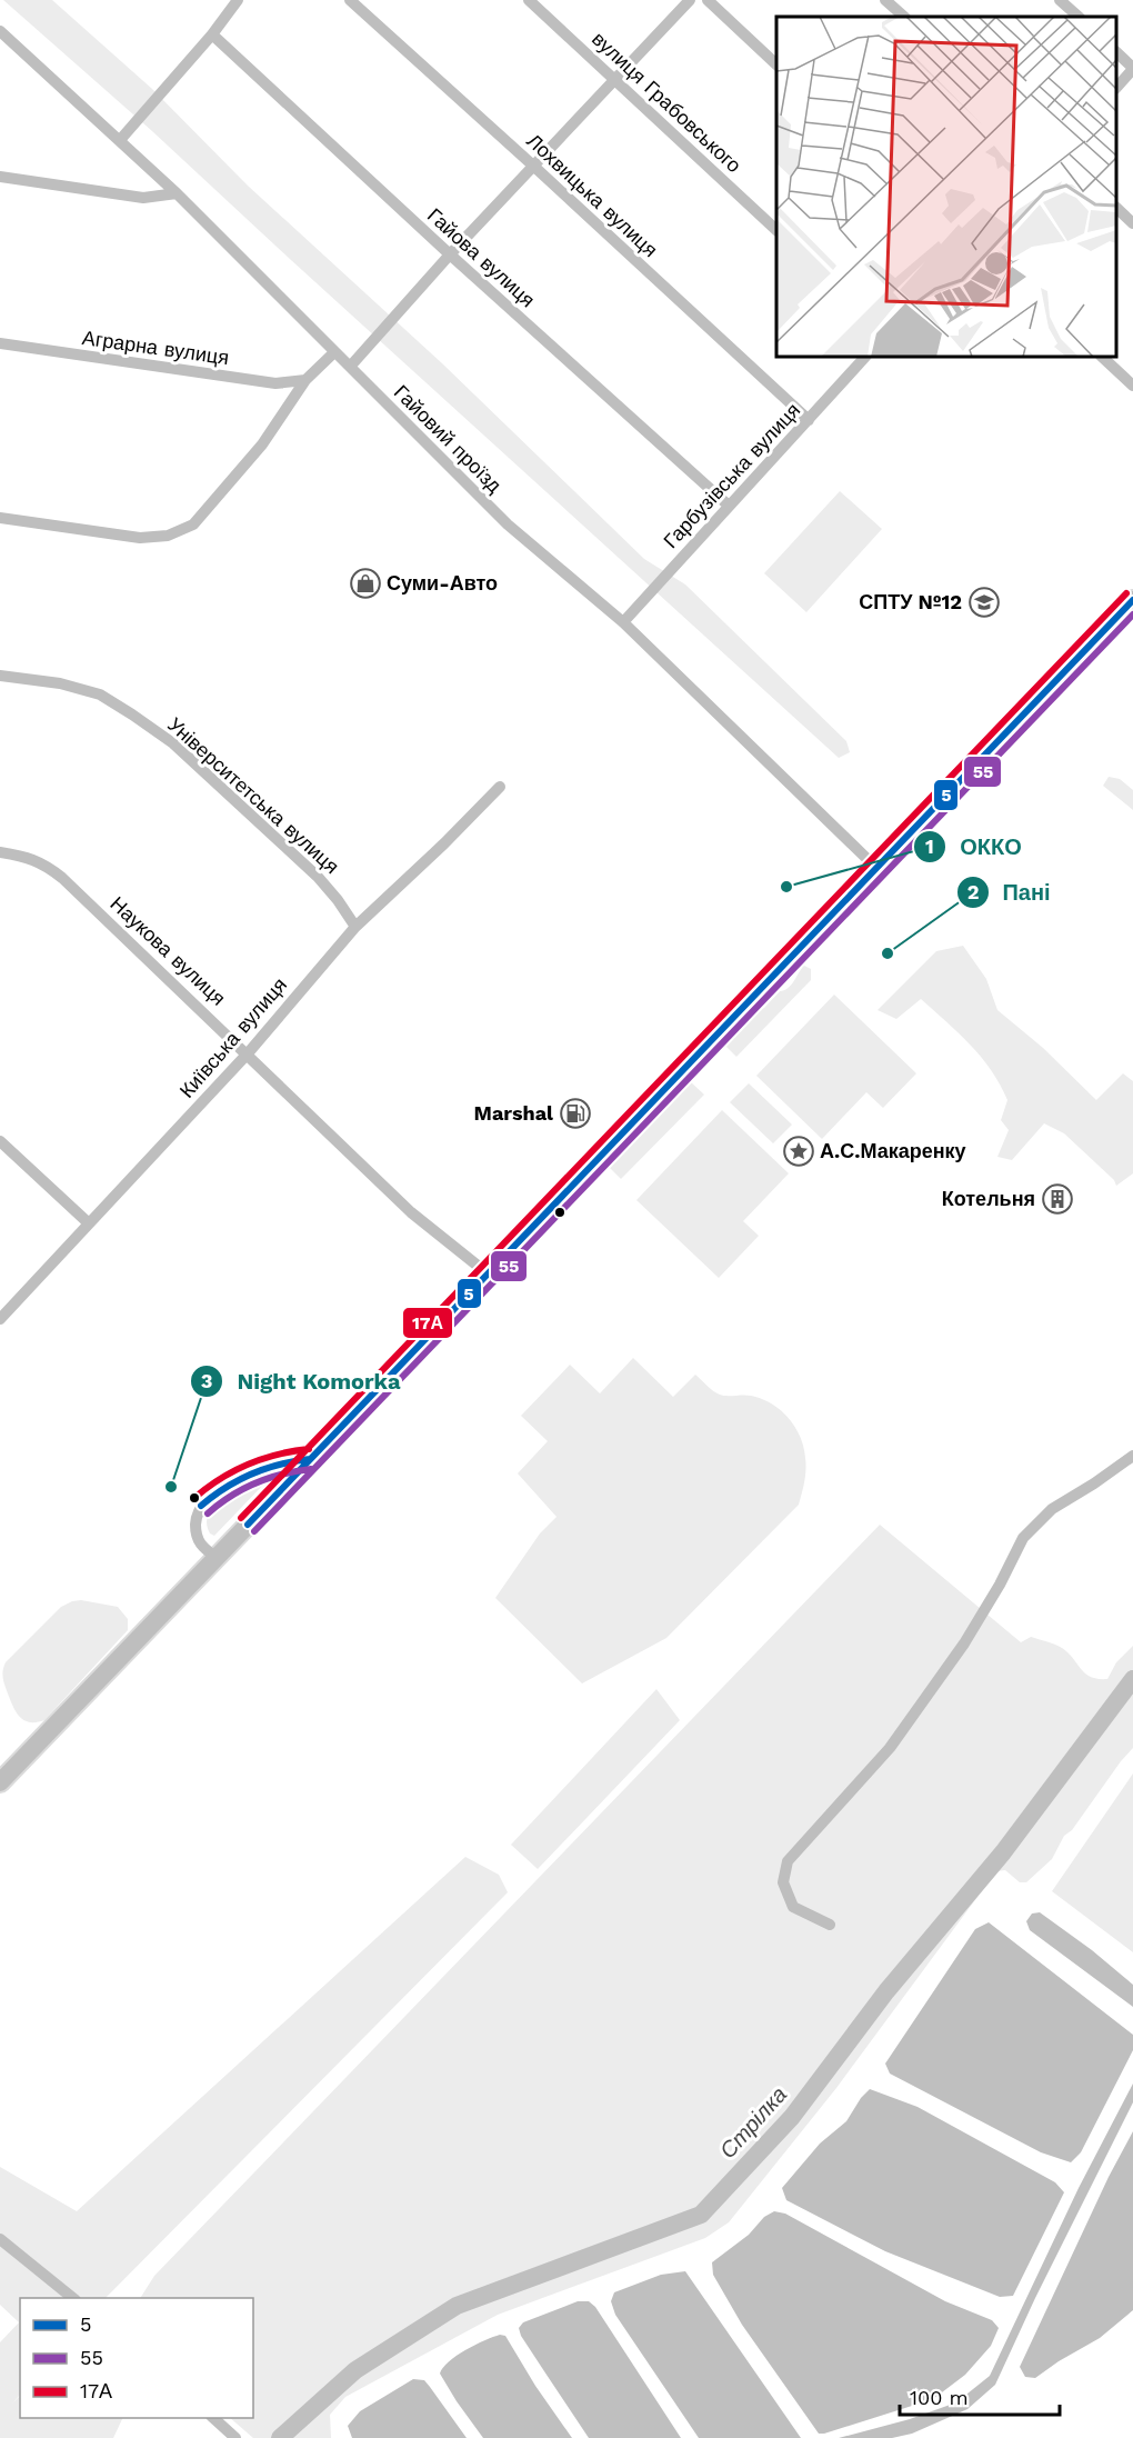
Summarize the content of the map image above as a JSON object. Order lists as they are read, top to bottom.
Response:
{
  "streets": {
    "street": [
      "вулиця Грабовського",
      "Лохвицька вулиця",
      "Гайова вулиця",
      "Аграрна вулиця",
      "Гайовий проїзд",
      "Гарбузівська вулиця",
      "Університетська вулиця",
      "Наукова вулиця",
      "Київська вулиця"
    ]
  },
  "crossings": [
    ["Лохвицька вулиця", "Гарбузівська вулиця"],
    ["Гайова вулиця", "Гарбузівська вулиця"],
    ["Гайовий проїзд", "Гарбузівська вулиця"],
    ["Університетська вулиця", "Київська вулиця"],
    ["Наукова вулиця", "Київська вулиця"]
  ],
  "water": ["Стрілка"],
  "places": {
    "shop": ["Суми-Авто"],
    "school or university": ["СПТУ №12"],
    "other": ["ОККО", "Пані", "Night Komorka"],
    "fuel station": ["Marshal"],
    "place": ["А.С.Макаренку"],
    "building": ["Котельня"]
  },
  "lines": ["transit line 17А", "transit line 5", "transit line 55"],
  "legend": ["5", "55", "17А"],
  "scale_bar": "100 m"
}
